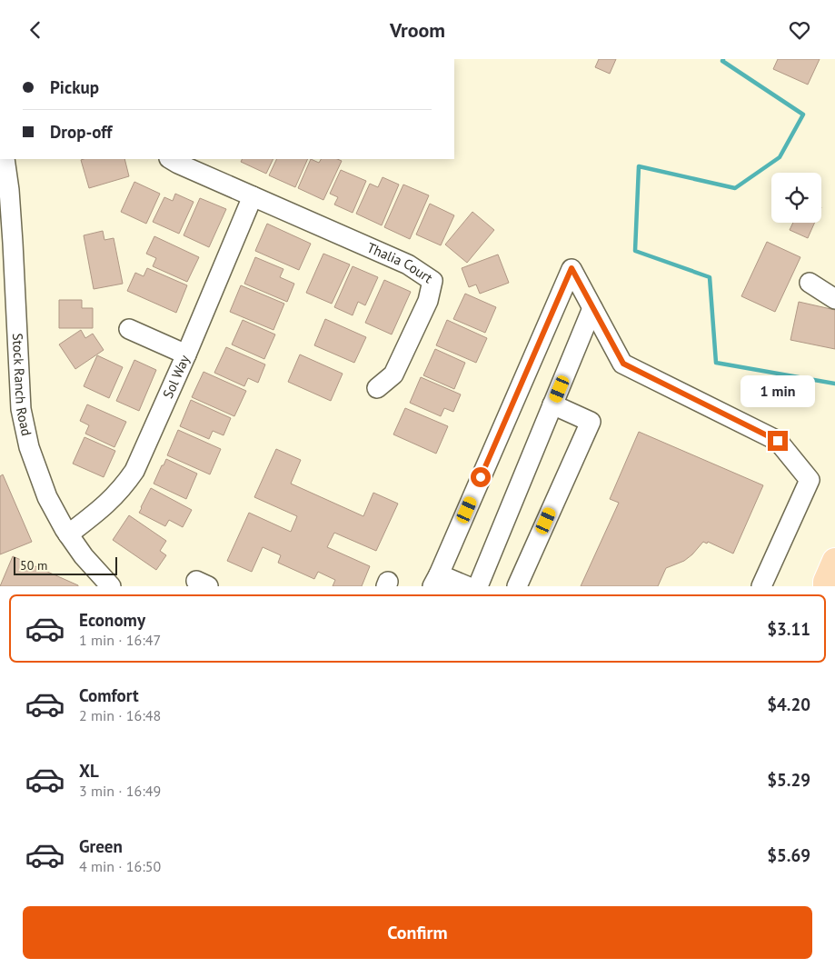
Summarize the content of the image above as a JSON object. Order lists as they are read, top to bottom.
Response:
{
  "streets": {
    "street": ["Thalia Court", "Sol Way", "Stock Ranch Road"]
  },
  "crossings": [
    ["Thalia Court", "Sol Way"],
    ["Sol Way", "Stock Ranch Road"]
  ],
  "scale_bar": "50 m",
  "page": {
    "header": "Vroom",
    "banner": ["Pickup", "Drop-off"],
    "bubble": "1 min",
    "scale": "50 m",
    "list": [
      {
        "name": "Economy",
        "note": "1 min · 16:47",
        "value": "$3.11"
      },
      {
        "name": "Comfort",
        "note": "2 min · 16:48",
        "value": "$4.20"
      },
      {
        "name": "XL",
        "note": "3 min · 16:49",
        "value": "$5.29"
      },
      {
        "name": "Green",
        "note": "4 min · 16:50",
        "value": "$5.69"
      }
    ],
    "buttons": "Confirm"
  }
}
